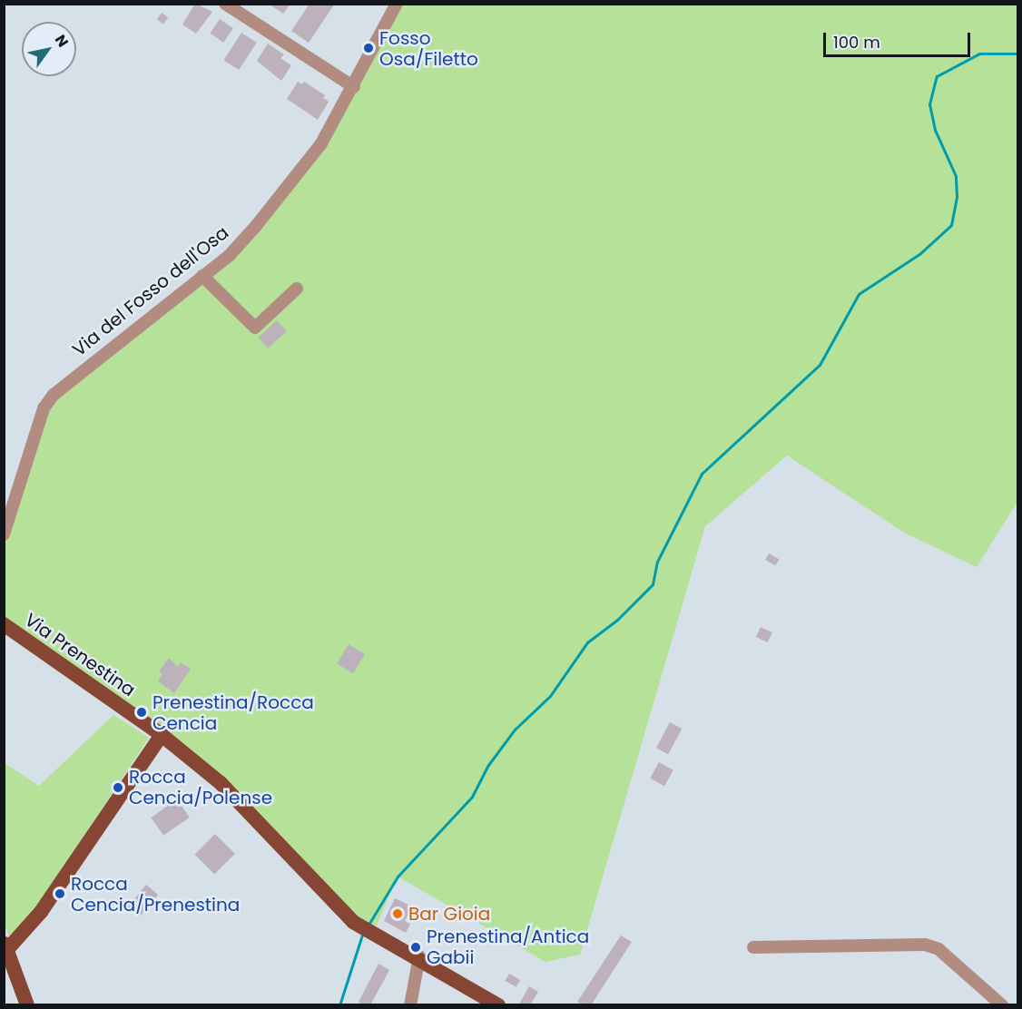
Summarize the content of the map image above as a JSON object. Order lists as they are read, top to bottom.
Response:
{
  "streets": {
    "main road": ["Via Prenestina"],
    "street": ["Via del Fosso dell'Osa"]
  },
  "places": [
    "Fosso Osa/Filetto",
    "Prenestina/Rocca Cencia",
    "Rocca Cencia/Polense",
    "Rocca Cencia/Prenestina",
    "Bar Gioia",
    "Prenestina/Antica Gabii"
  ],
  "scale_bar": "100 m",
  "north": "top right"
}
